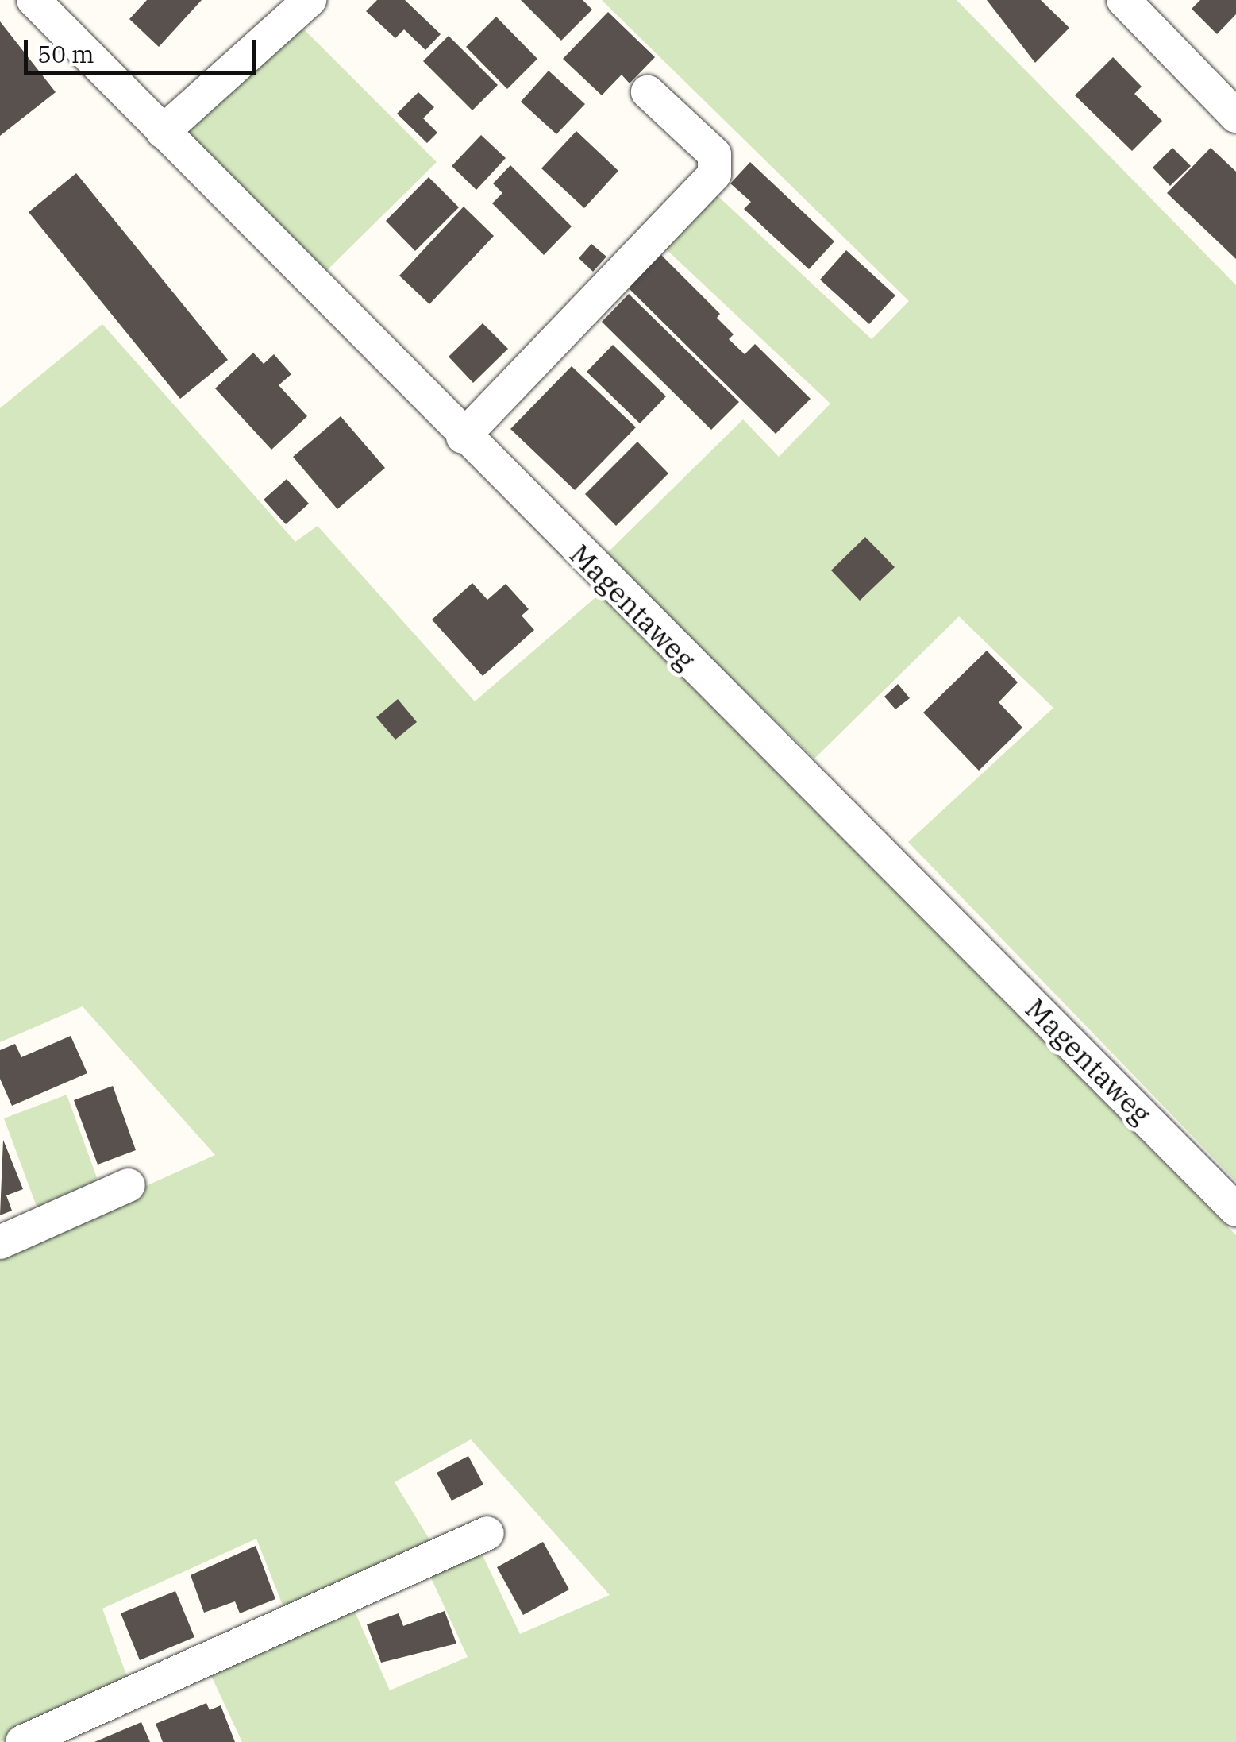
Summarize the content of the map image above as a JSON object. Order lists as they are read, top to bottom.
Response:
{
  "streets": {
    "street": ["Magentaweg"]
  },
  "scale_bar": "50 m"
}
